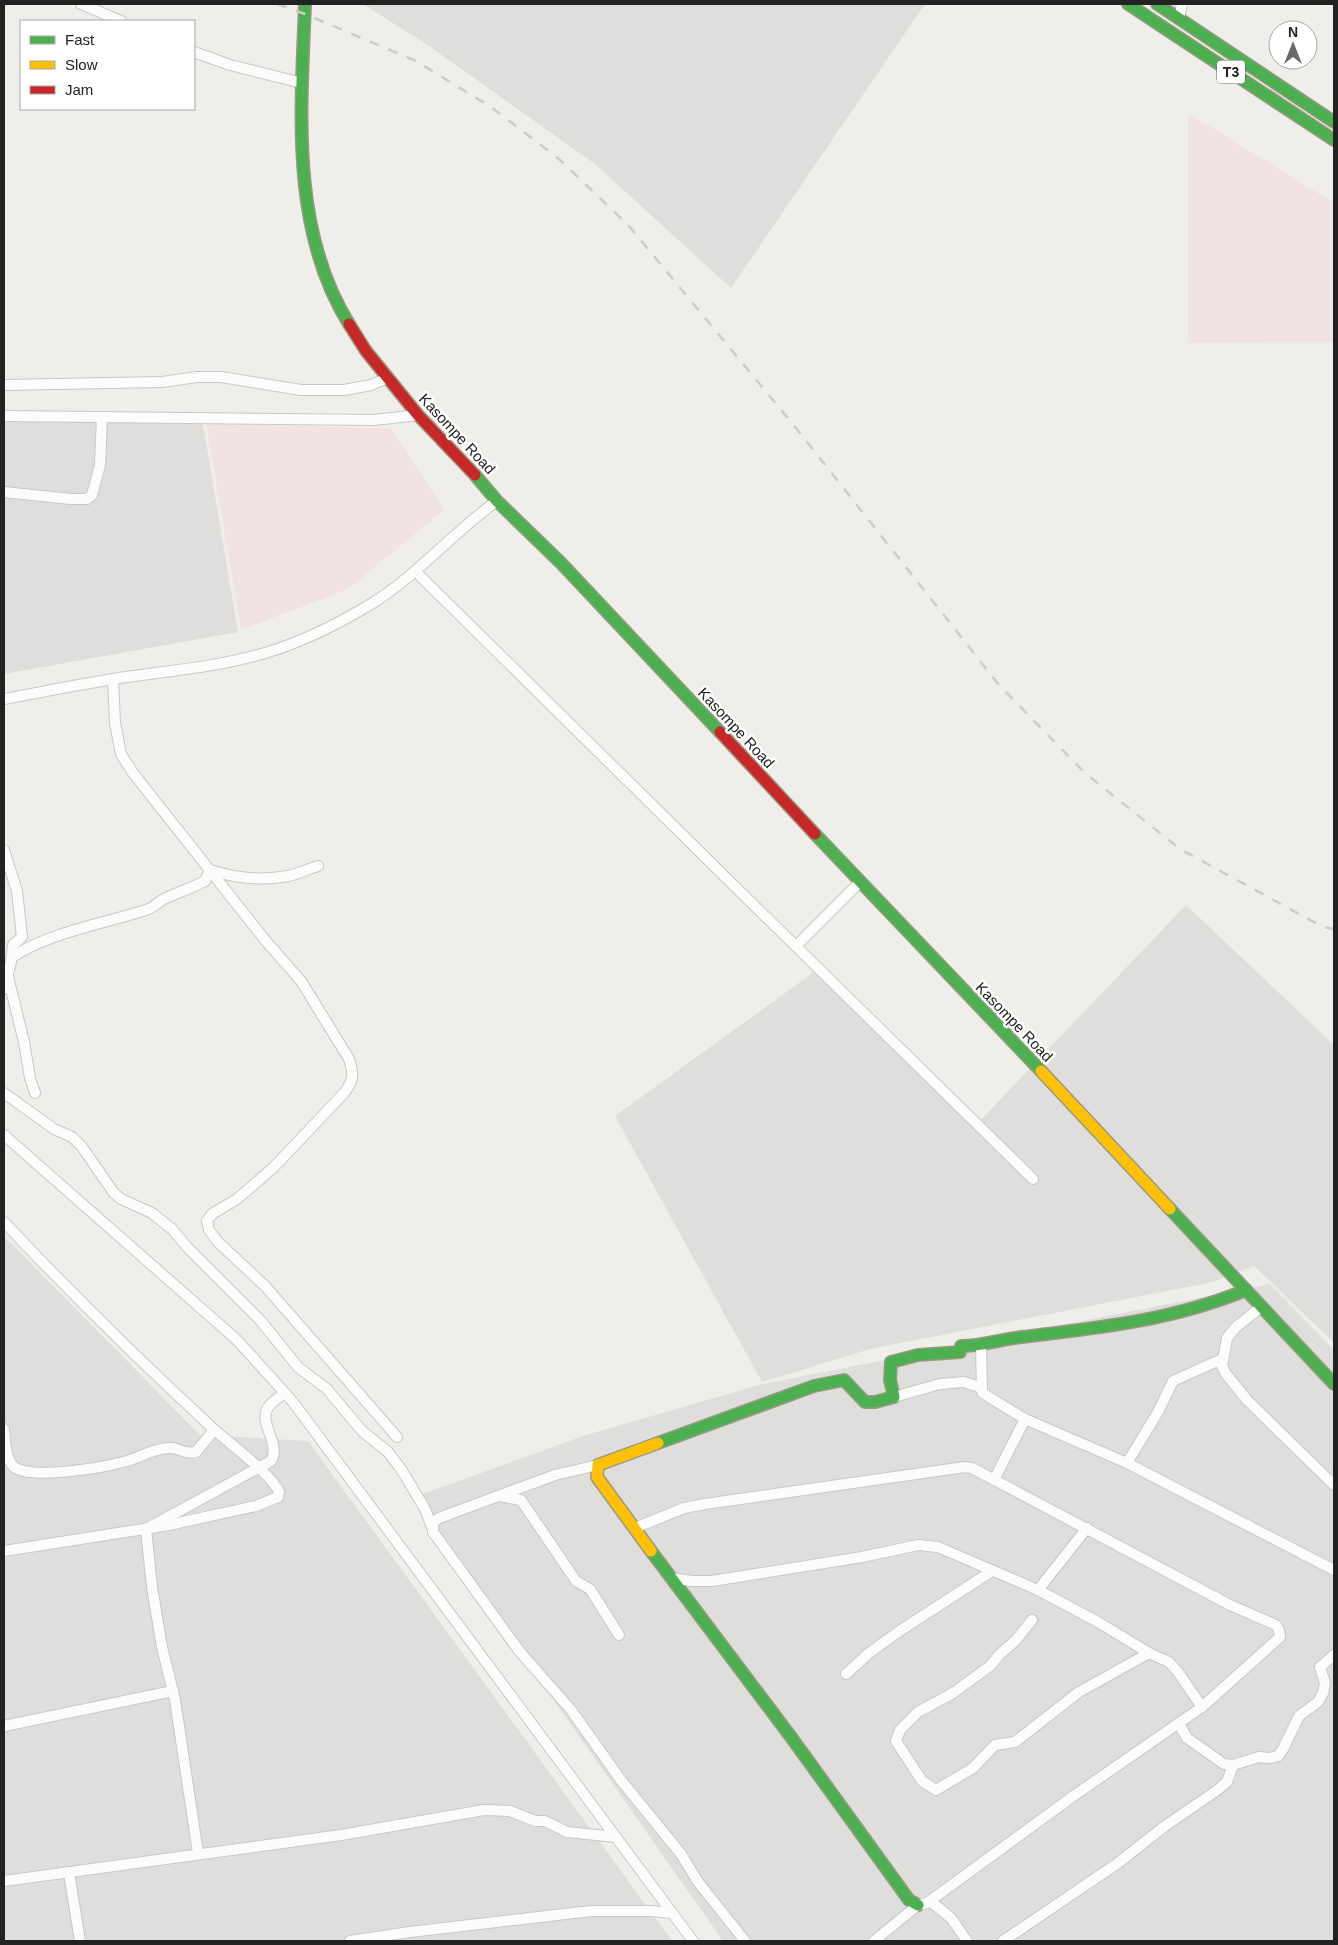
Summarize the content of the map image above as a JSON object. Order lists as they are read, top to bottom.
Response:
{
  "streets": {
    "main road": ["T3", "Kasompe Road"]
  },
  "legend": ["Fast", "Slow", "Jam"],
  "north": "top"
}
